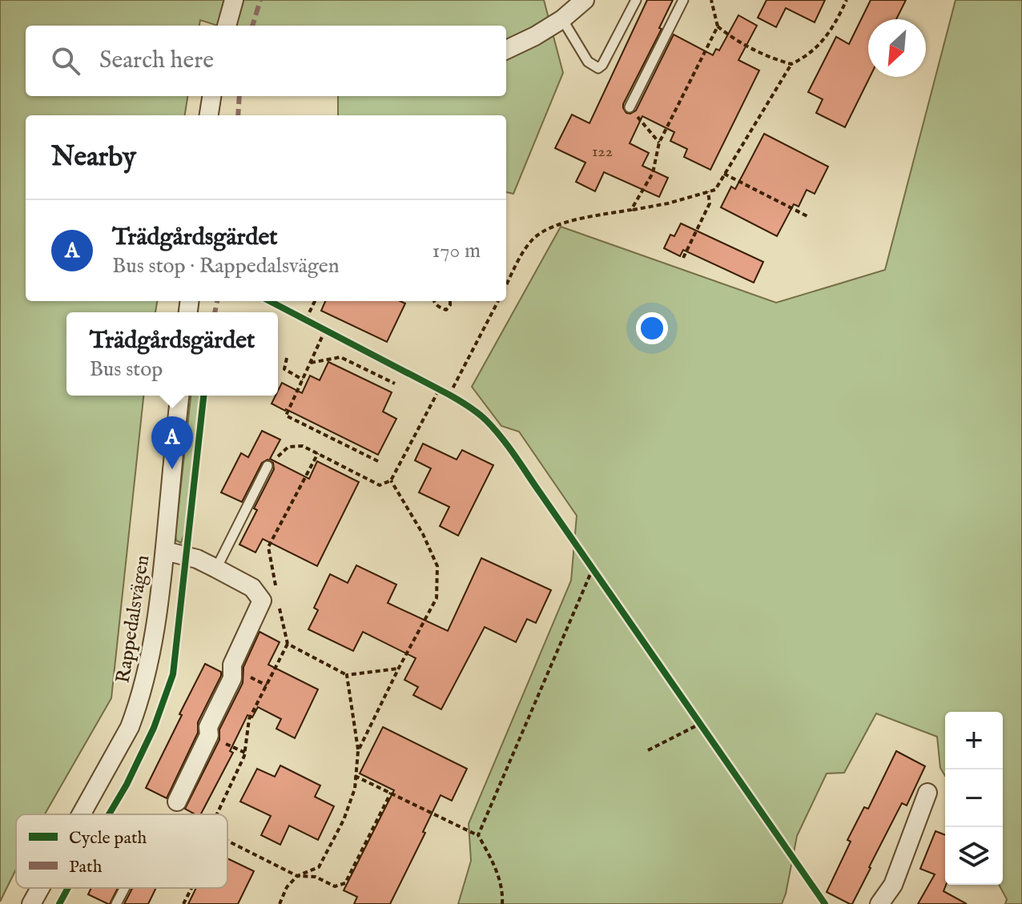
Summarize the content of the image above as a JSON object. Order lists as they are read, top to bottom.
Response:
{
  "streets": {
    "street": ["Rappedalsvägen"]
  },
  "house_numbers": ["122"],
  "legend": ["Cycle path", "Path"],
  "north": "bottom left",
  "page": {
    "search": "Search here",
    "heading": "Nearby",
    "list": [
      {
        "mark": "A",
        "name": "Trädgårdsgärdet",
        "note": "Bus stop · Rappedalsvägen",
        "value": "170 m"
      }
    ],
    "popup": ["Trädgårdsgärdet", "Bus stop"],
    "pins": "A",
    "map_buttons": ["+", "−"]
  }
}
